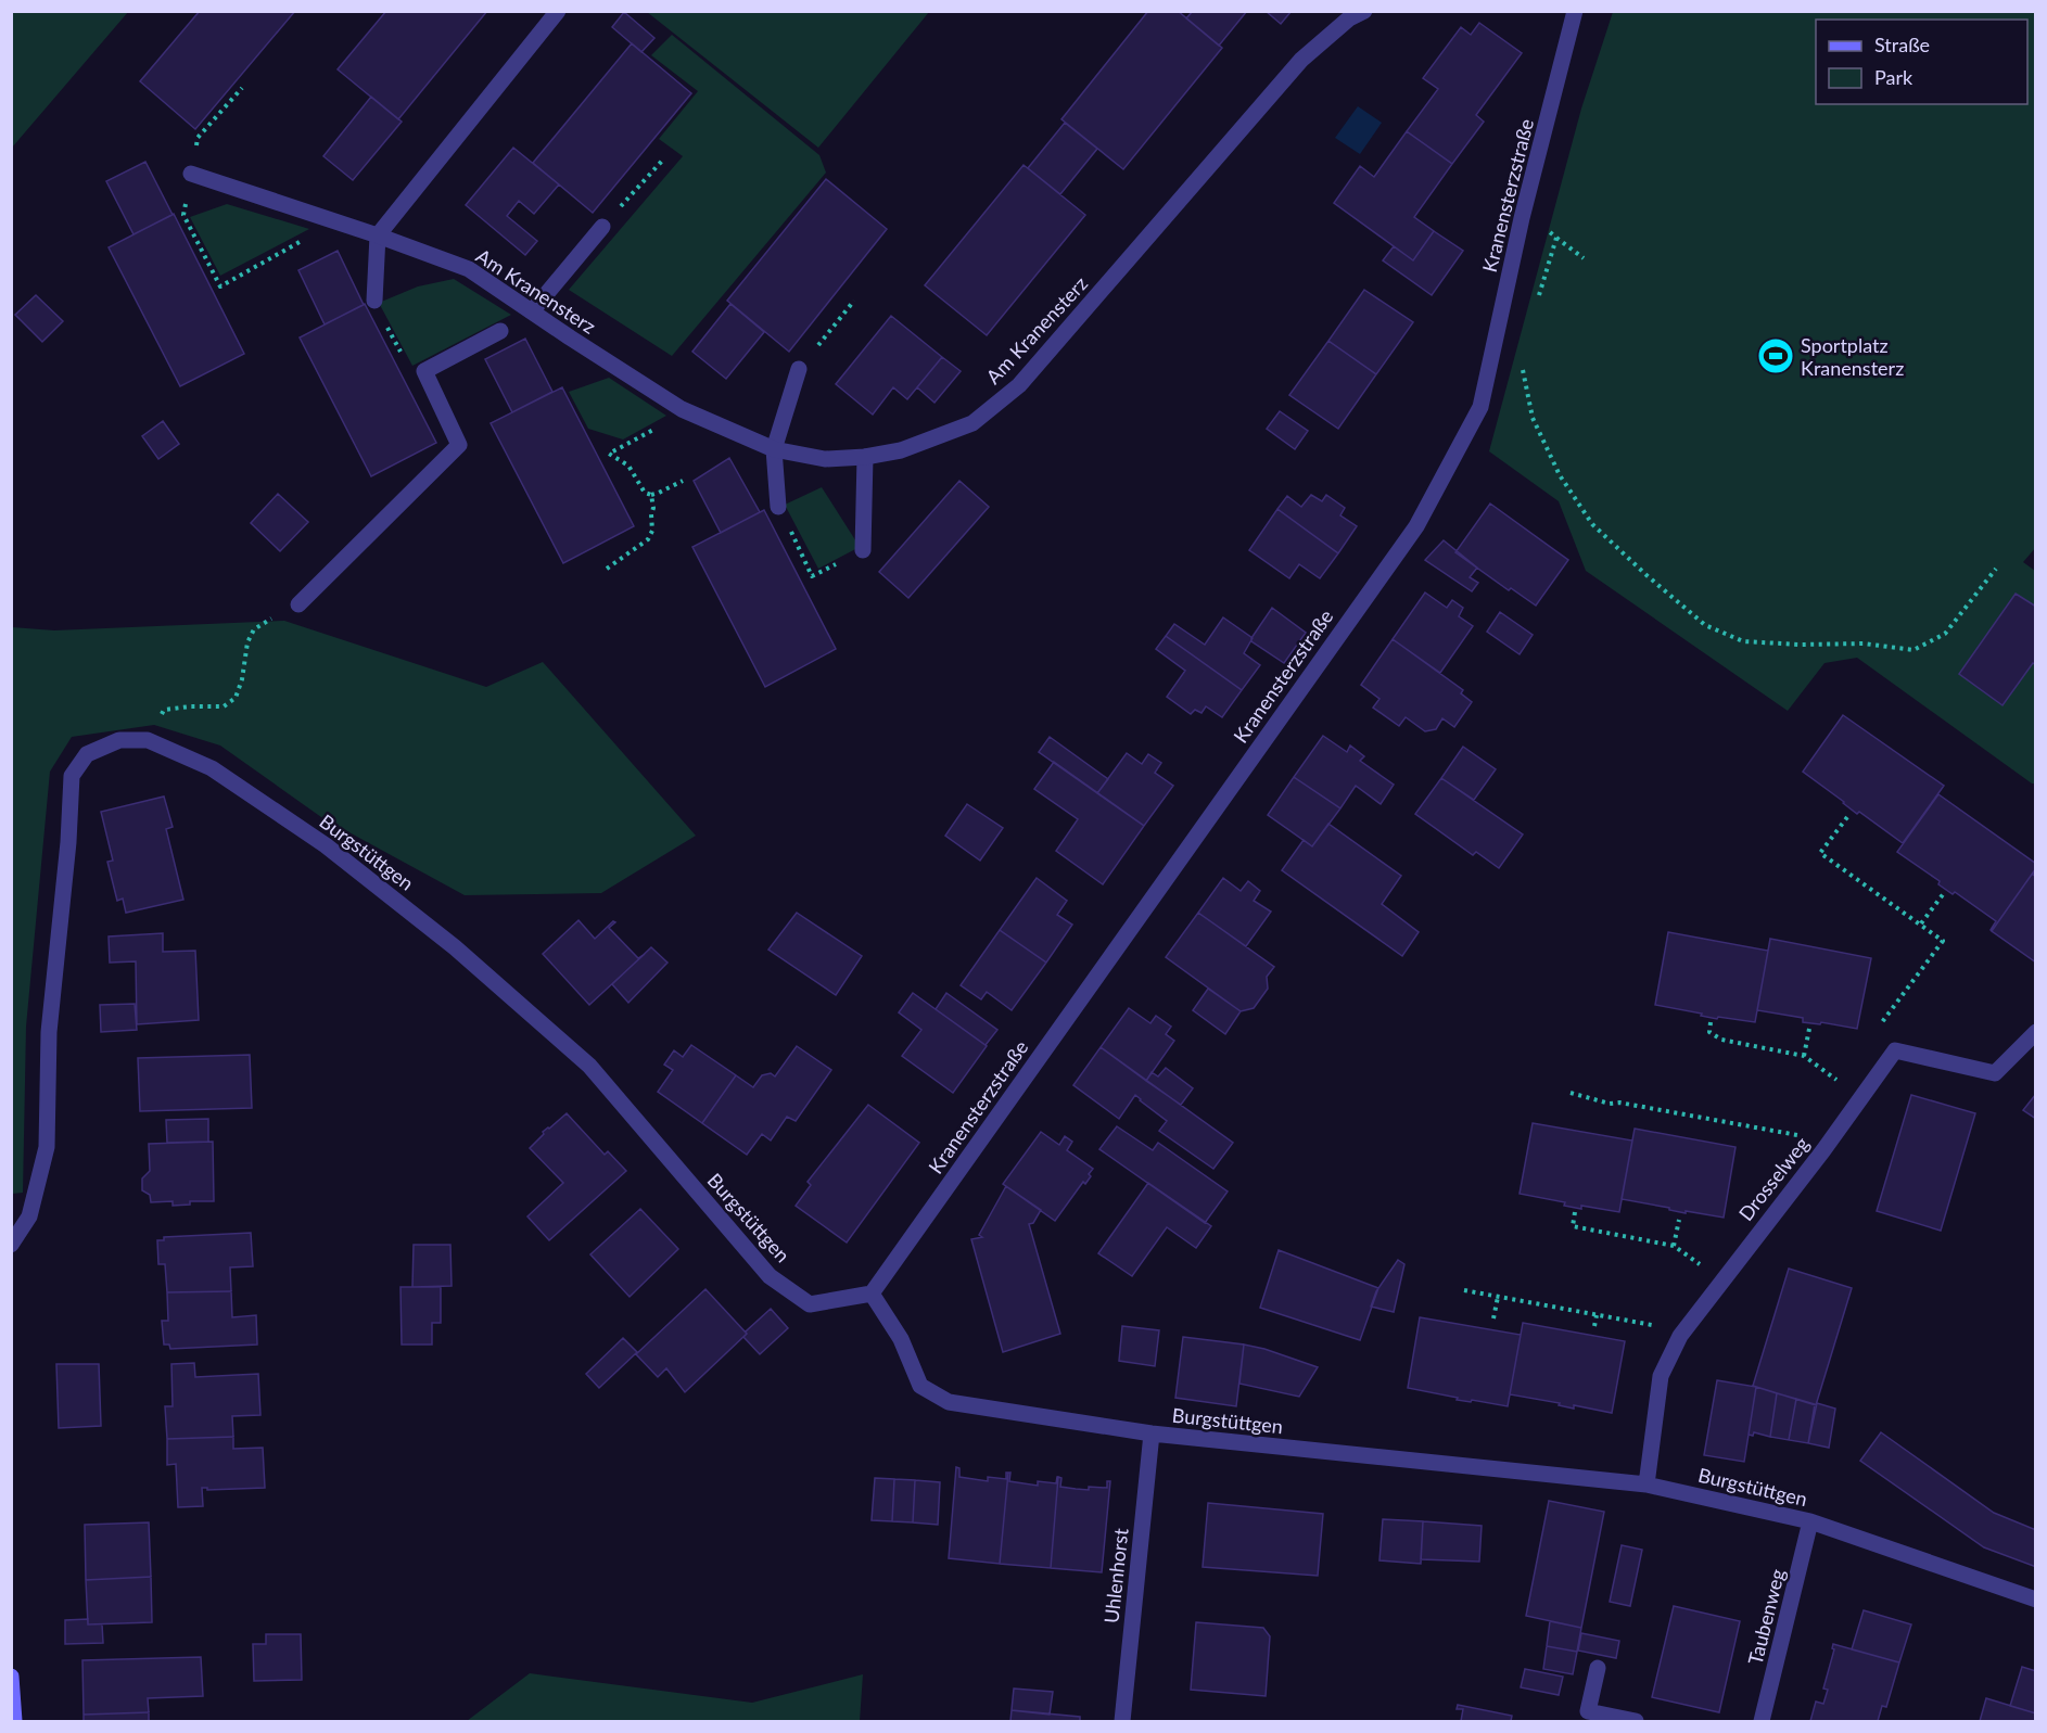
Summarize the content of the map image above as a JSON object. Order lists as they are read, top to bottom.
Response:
{
  "streets": {
    "street": [
      "Kranensterzstraße",
      "Am Kranensterz",
      "Burgstüttgen",
      "Drosselweg",
      "Uhlenhorst",
      "Taubenweg"
    ]
  },
  "crossings": [
    ["Kranensterzstraße", "Burgstüttgen"],
    ["Burgstüttgen", "Drosselweg"],
    ["Burgstüttgen", "Uhlenhorst"],
    ["Burgstüttgen", "Taubenweg"]
  ],
  "places": {
    "sports": ["Sportplatz Kranensterz"]
  },
  "legend": ["Straße", "Park"]
}
